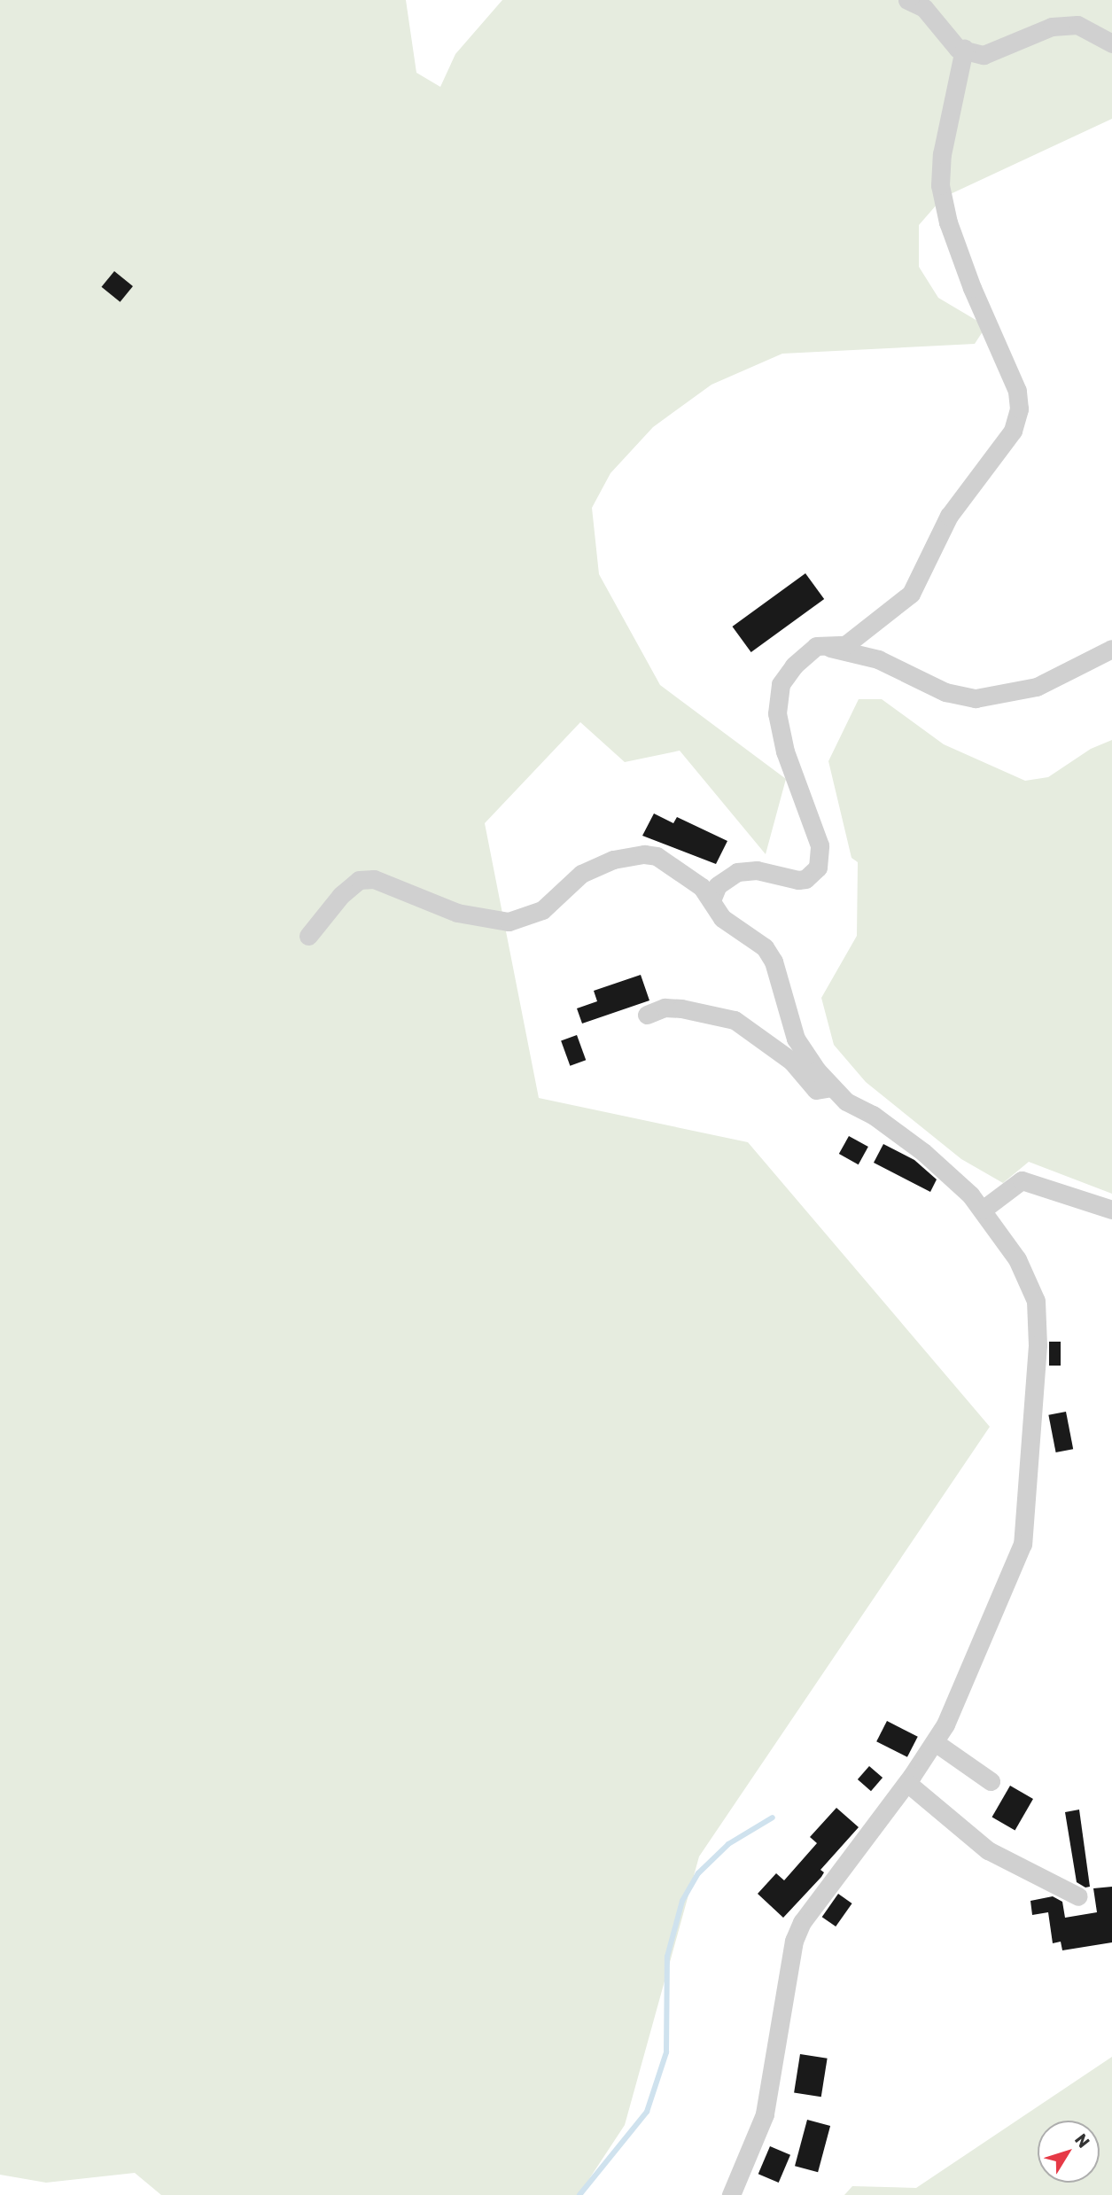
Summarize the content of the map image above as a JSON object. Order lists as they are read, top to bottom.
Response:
{
  "north": "top right"
}
